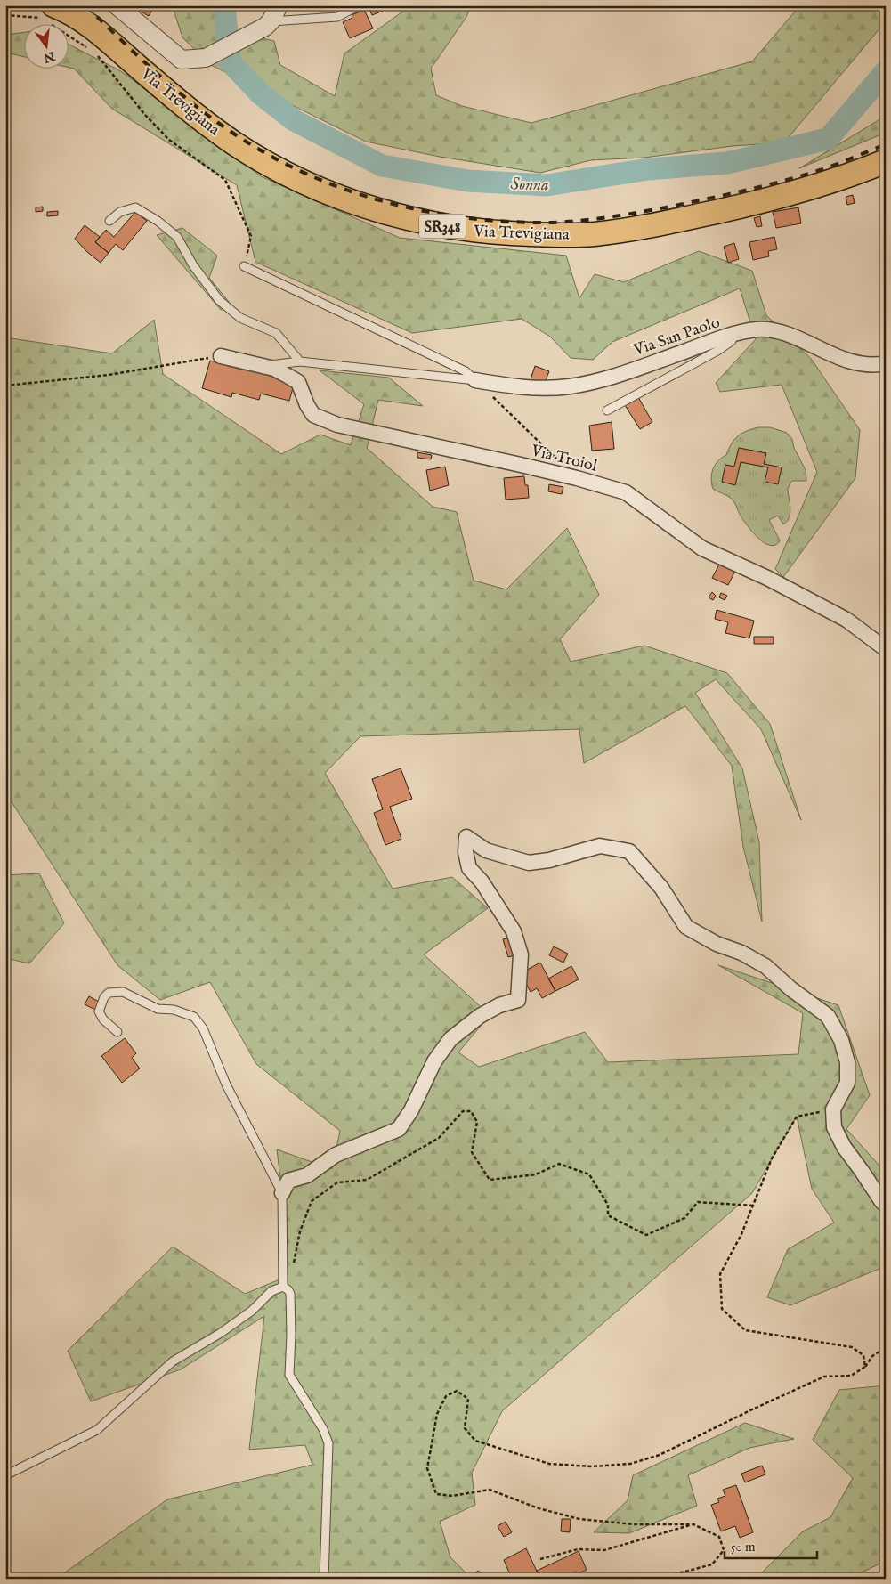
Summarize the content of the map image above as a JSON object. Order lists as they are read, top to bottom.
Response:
{
  "streets": {
    "main road": ["Via Trevigiana", "SR348"],
    "street": ["Via San Paolo", "Via Troiol"]
  },
  "water": ["Sonna"],
  "scale_bar": "50 m",
  "north": "bottom"
}
